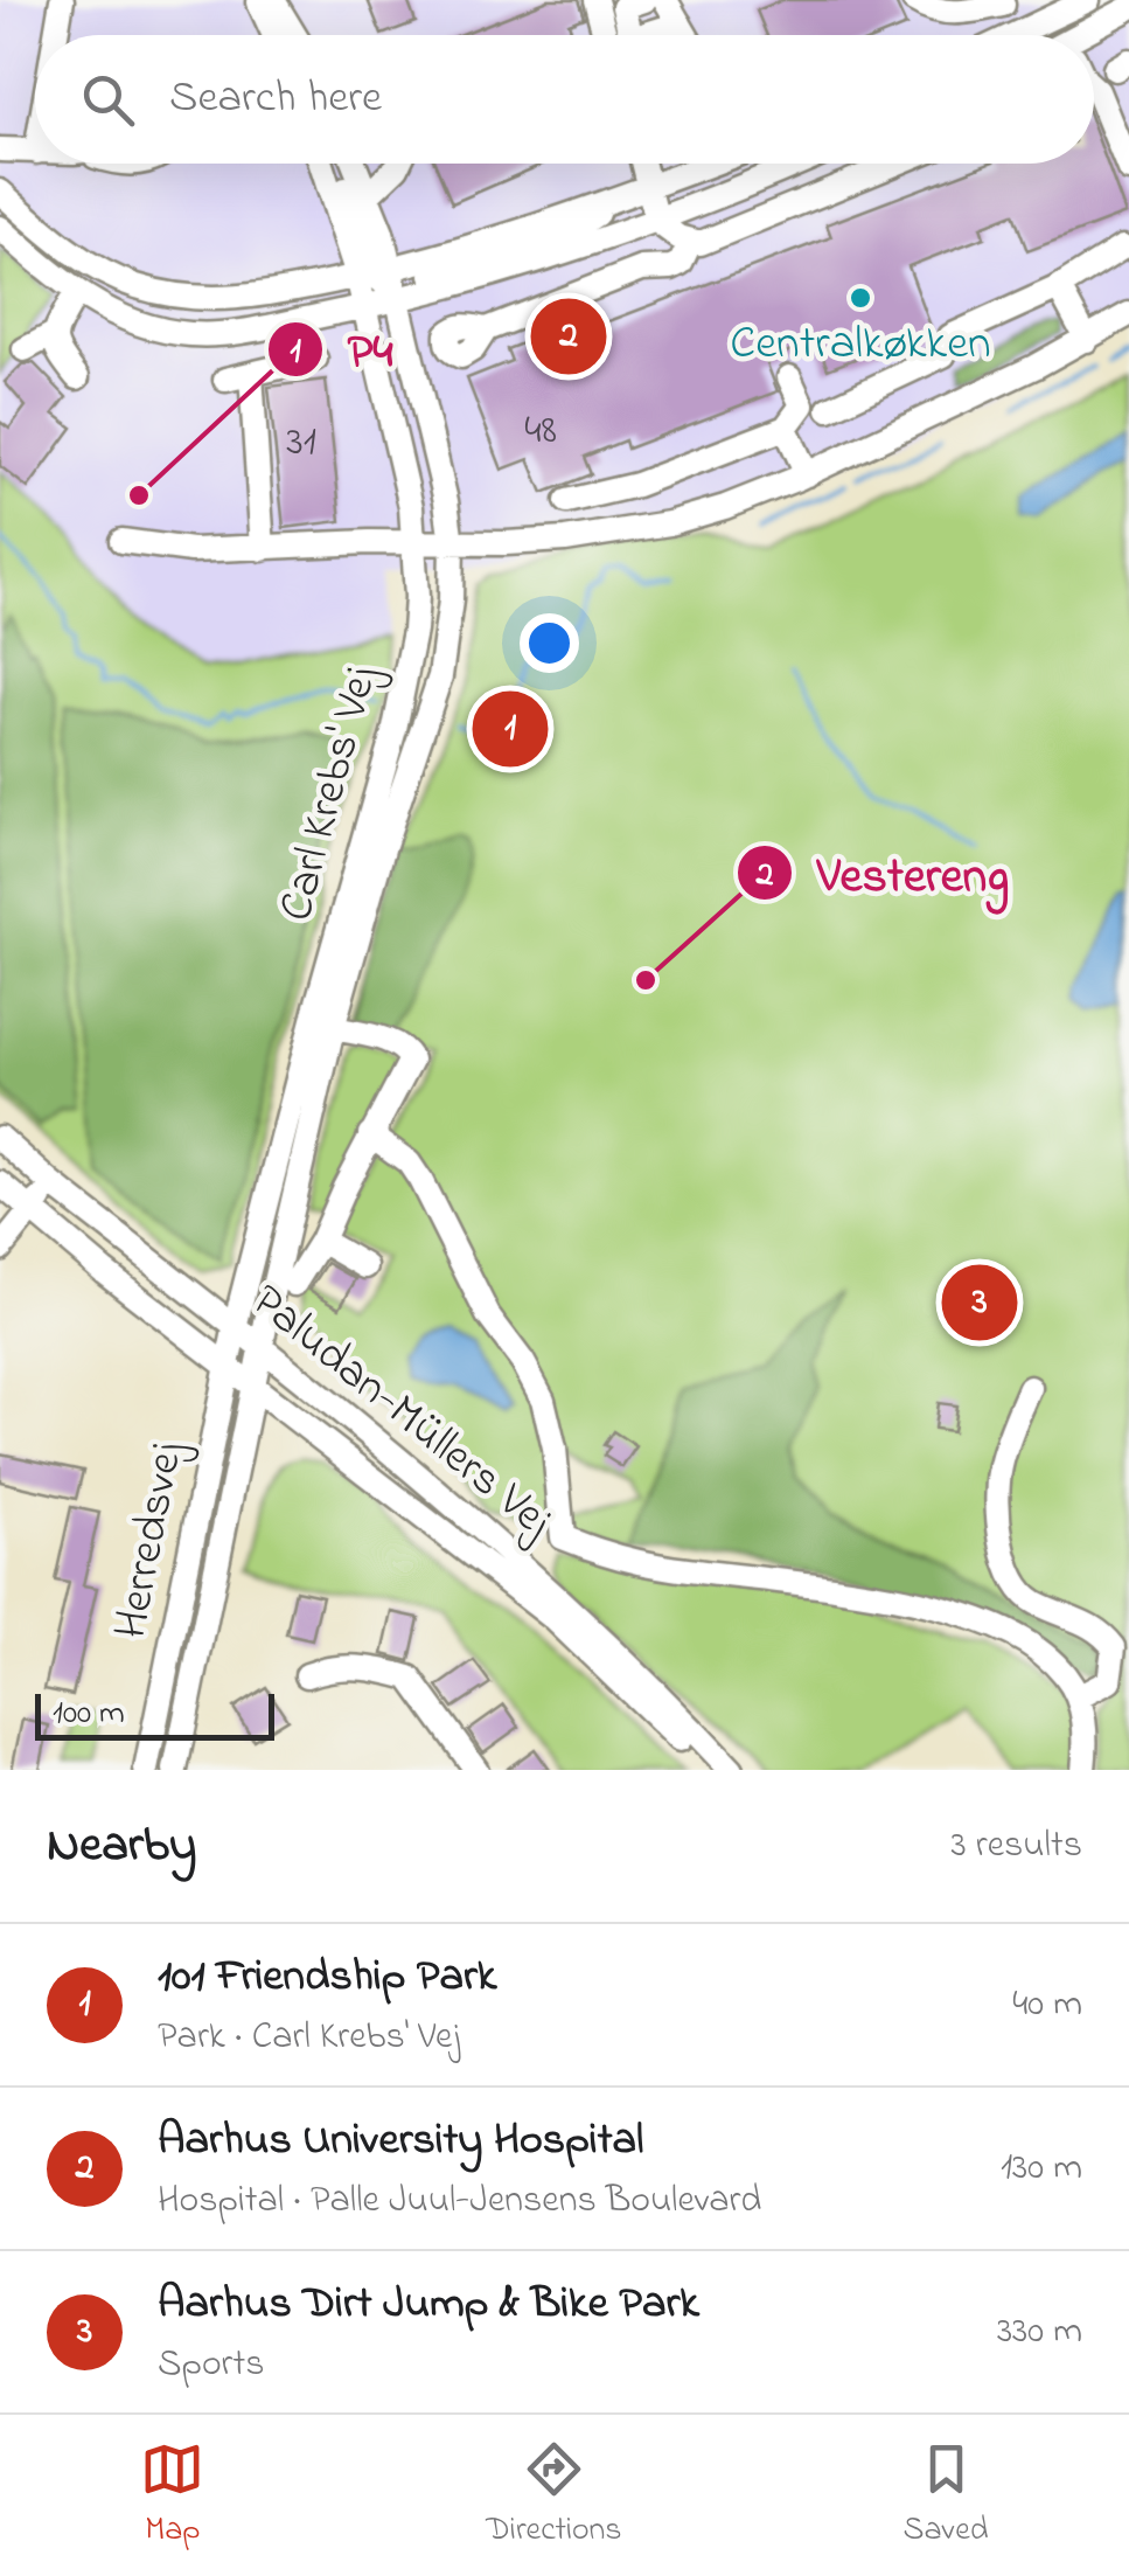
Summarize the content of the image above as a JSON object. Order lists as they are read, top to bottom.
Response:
{
  "streets": {
    "street": ["Carl Krebs' Vej", "Paludan-Müllers Vej", "Herredsvej"]
  },
  "crossings": [
    ["Carl Krebs' Vej", "Paludan-Müllers Vej"],
    ["Carl Krebs' Vej", "Herredsvej"],
    ["Paludan-Müllers Vej", "Herredsvej"]
  ],
  "places": ["Centralkøkken", "P4", "Vestereng"],
  "house_numbers": ["48", "31"],
  "scale_bar": "100 m",
  "page": {
    "search": "Search here",
    "pins": ["2", "1", "3"],
    "scale": "100 m",
    "heading": ["Nearby", "3 results"],
    "list": [
      {
        "mark": "1",
        "name": "101 Friendship Park",
        "note": "Park · Carl Krebs' Vej",
        "value": "40 m"
      },
      {
        "mark": "2",
        "name": "Aarhus University Hospital",
        "note": "Hospital · Palle Juul-Jensens Boulevard",
        "value": "130 m"
      },
      {
        "mark": "3",
        "name": "Aarhus Dirt Jump & Bike Park",
        "note": "Sports",
        "value": "330 m"
      }
    ],
    "nav": ["Map", "Directions", "Saved"]
  }
}
